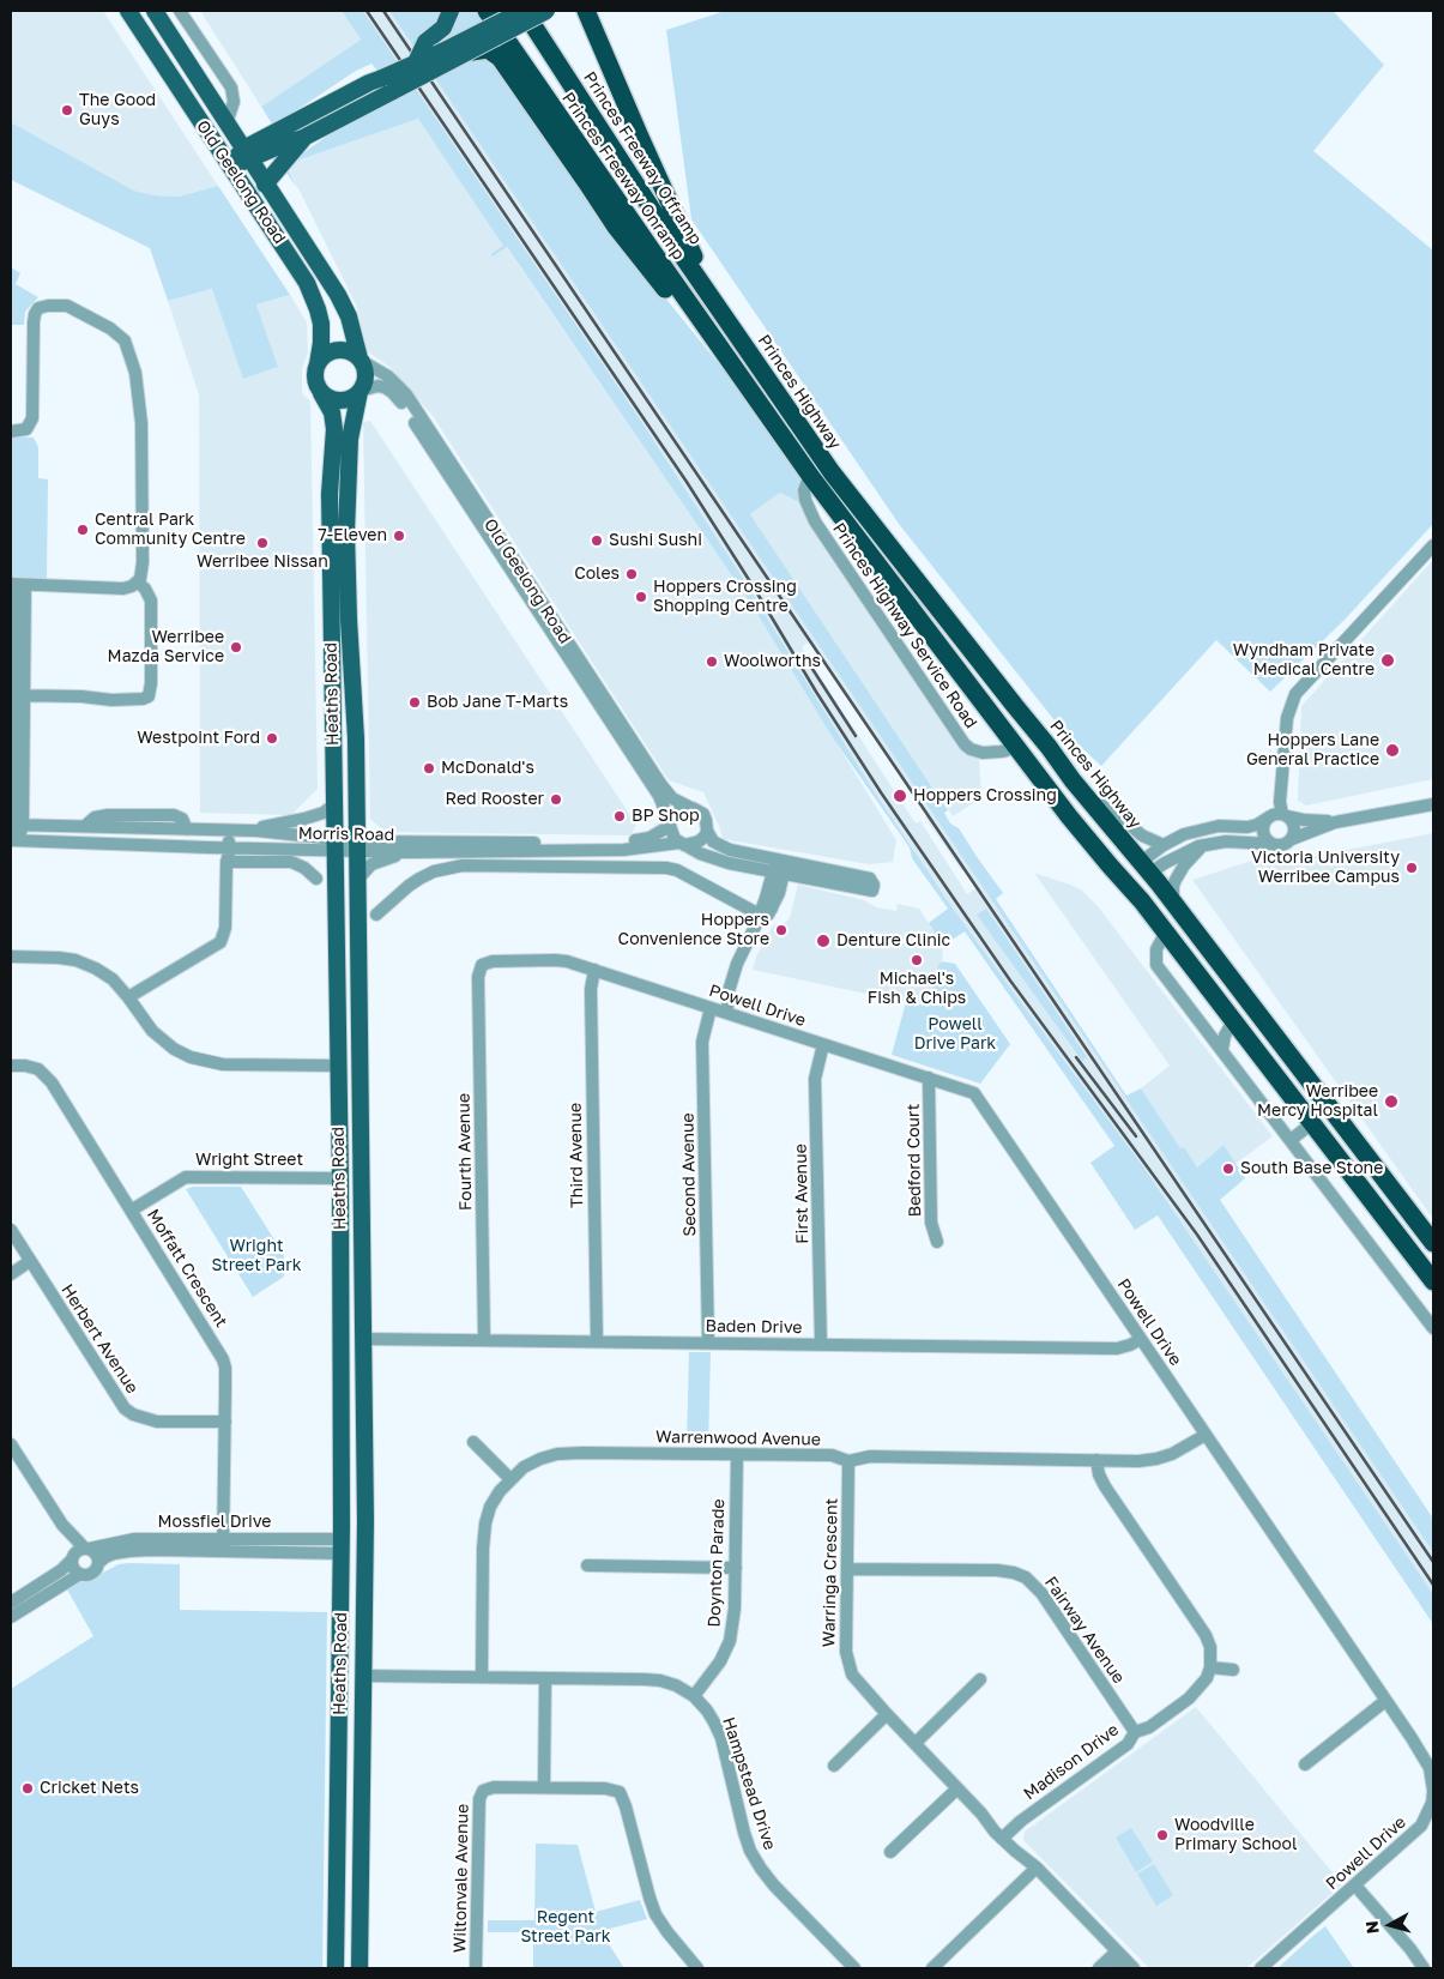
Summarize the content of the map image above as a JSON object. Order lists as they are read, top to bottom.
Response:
{
  "streets": {
    "highway": ["Princes Freeway Offramp", "Princes Freeway Onramp", "Princes Highway"],
    "main road": ["Old Geelong Road", "Heaths Road"],
    "street": [
      "Princes Highway Service Road",
      "Morris Road",
      "Powell Drive",
      "Fourth Avenue",
      "Third Avenue",
      "Wright Street",
      "Bedford Court",
      "Second Avenue",
      "First Avenue",
      "Moffatt Crescent",
      "Baden Drive",
      "Herbert Avenue",
      "Warrenwood Avenue",
      "Mossfiel Drive",
      "Doynton Parade",
      "Warringa Crescent",
      "Fairway Avenue",
      "Madison Drive",
      "Hampstead Drive",
      "Wiltonvale Avenue"
    ]
  },
  "crossings": [
    ["Princes Freeway Offramp", "Princes Highway"],
    ["Old Geelong Road", "Heaths Road"],
    ["Old Geelong Road", "Morris Road"],
    ["Heaths Road", "Morris Road"],
    ["Heaths Road", "Wright Street"],
    ["Heaths Road", "Baden Drive"],
    ["Heaths Road", "Mossfiel Drive"],
    ["Heaths Road", "Hampstead Drive"],
    ["Powell Drive", "Fourth Avenue"],
    ["Powell Drive", "Third Avenue"],
    ["Powell Drive", "Bedford Court"],
    ["Powell Drive", "Second Avenue"],
    ["Powell Drive", "First Avenue"],
    ["Powell Drive", "Baden Drive"],
    ["Powell Drive", "Warrenwood Avenue"],
    ["Fourth Avenue", "Baden Drive"],
    ["Third Avenue", "Baden Drive"],
    ["Wright Street", "Moffatt Crescent"],
    ["Second Avenue", "Baden Drive"],
    ["First Avenue", "Baden Drive"],
    ["Moffatt Crescent", "Herbert Avenue"],
    ["Moffatt Crescent", "Mossfiel Drive"],
    ["Warrenwood Avenue", "Doynton Parade"],
    ["Warrenwood Avenue", "Warringa Crescent"],
    ["Warrenwood Avenue", "Hampstead Drive"],
    ["Doynton Parade", "Hampstead Drive"],
    ["Warringa Crescent", "Fairway Avenue"],
    ["Warringa Crescent", "Madison Drive"],
    ["Fairway Avenue", "Madison Drive"]
  ],
  "parks": ["Powell Drive Park", "Wright Street Park", "Regent Street Park"],
  "places": [
    "The Good Guys",
    "Central Park Community Centre",
    "7-Eleven",
    "Sushi Sushi",
    "Werribee Nissan",
    "Coles",
    "Hoppers Crossing Shopping Centre",
    "Werribee Mazda Service",
    "Wyndham Private Medical Centre",
    "Woolworths",
    "Bob Jane T-Marts",
    "Westpoint Ford",
    "Hoppers Lane General Practice",
    "McDonald's",
    "Hoppers Crossing",
    "Red Rooster",
    "BP Shop",
    "Victoria University Werribee Campus",
    "Hoppers Convenience Store",
    "Denture Clinic",
    "Michael's Fish & Chips",
    "Werribee Mercy Hospital",
    "South Base Stone",
    "Cricket Nets",
    "Woodville Primary School"
  ],
  "north": "left"
}
